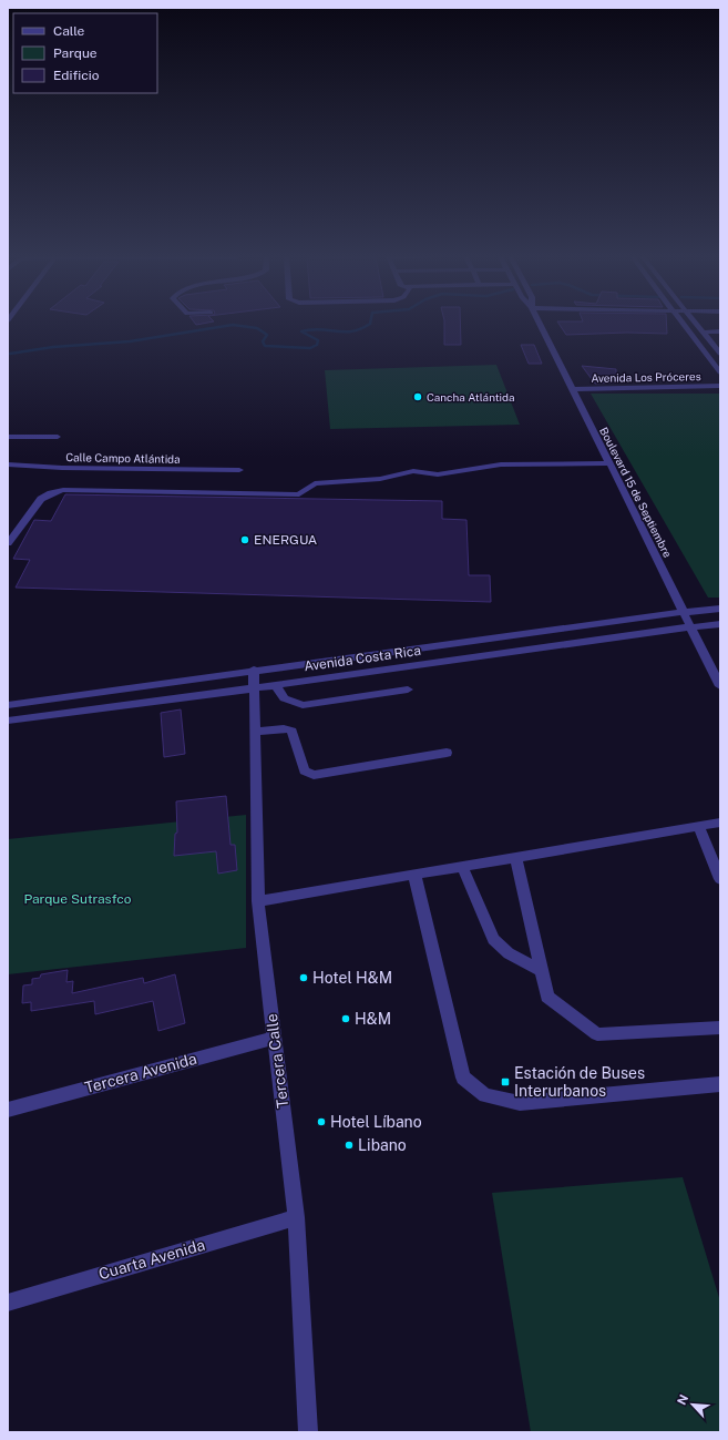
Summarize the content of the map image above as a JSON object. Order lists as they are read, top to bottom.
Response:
{
  "streets": {
    "street": [
      "Avenida Los Próceres",
      "Calle Campo Atlántida",
      "Boulevard 15 de Septiembre",
      "Avenida Costa Rica",
      "Tercera Calle",
      "Tercera Avenida",
      "Cuarta Avenida"
    ]
  },
  "crossings": [
    ["Avenida Los Próceres", "Boulevard 15 de Septiembre"],
    ["Boulevard 15 de Septiembre", "Avenida Costa Rica"],
    ["Avenida Costa Rica", "Tercera Calle"],
    ["Tercera Calle", "Tercera Avenida"],
    ["Tercera Calle", "Cuarta Avenida"]
  ],
  "parks": ["Parque Sutrasfco"],
  "places": {
    "other": [
      "Cancha Atlántida",
      "ENERGUA",
      "Hotel H&M",
      "H&M",
      "Hotel Líbano",
      "Libano"
    ],
    "transit": ["Estación de Buses Interurbanos"]
  },
  "legend": ["Calle", "Parque", "Edificio"],
  "north": "top left"
}
